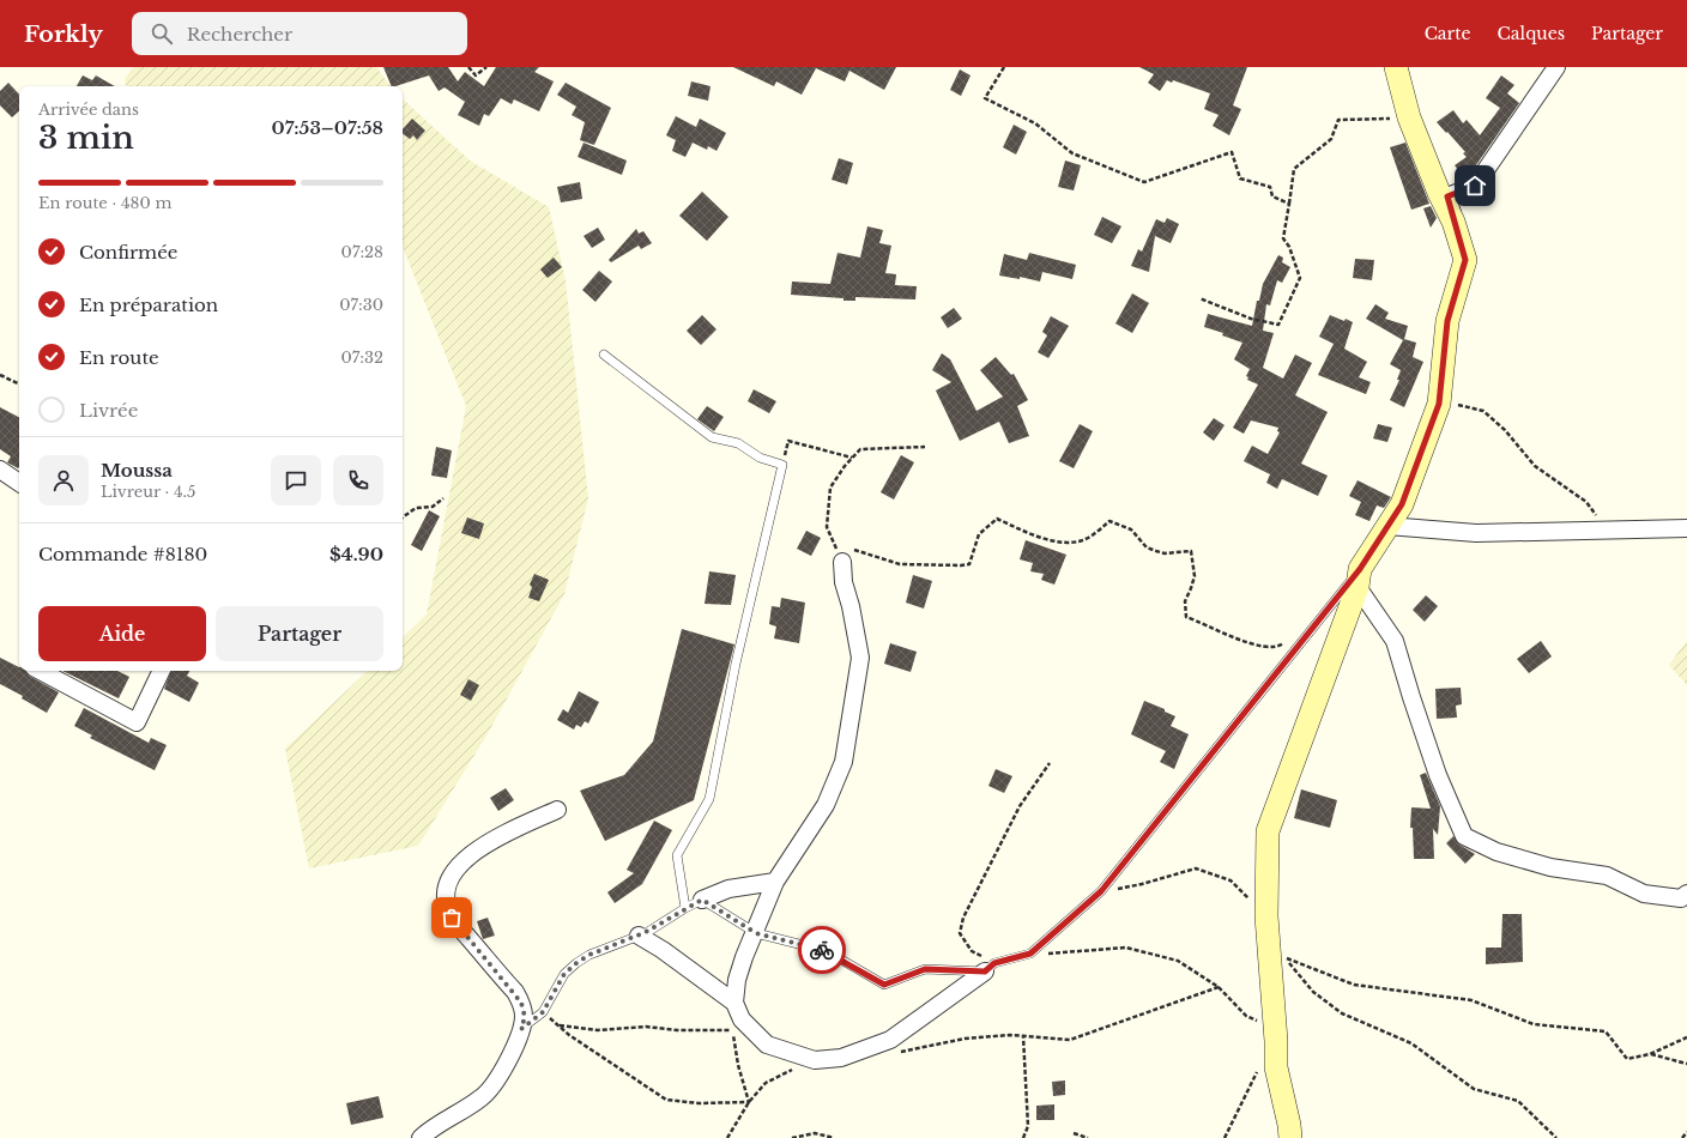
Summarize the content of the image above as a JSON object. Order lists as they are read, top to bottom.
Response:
{
  "page": {
    "header": "Forkly",
    "search": "Rechercher",
    "nav": ["Carte", "Calques", "Partager"],
    "heading": ["3 min", "Arrivée dans", "07:53–07:58"],
    "panel": [
      "Moussa",
      "Livreur · 4.5",
      "Commande #8180",
      "$4.90"
    ],
    "bar": "En route · 480 m",
    "list": [
      ["Confirmée", "07:28"],
      ["En préparation", "07:30"],
      ["En route", "07:32"],
      "Livrée"
    ],
    "buttons": ["Aide", "Partager"]
  }
}
